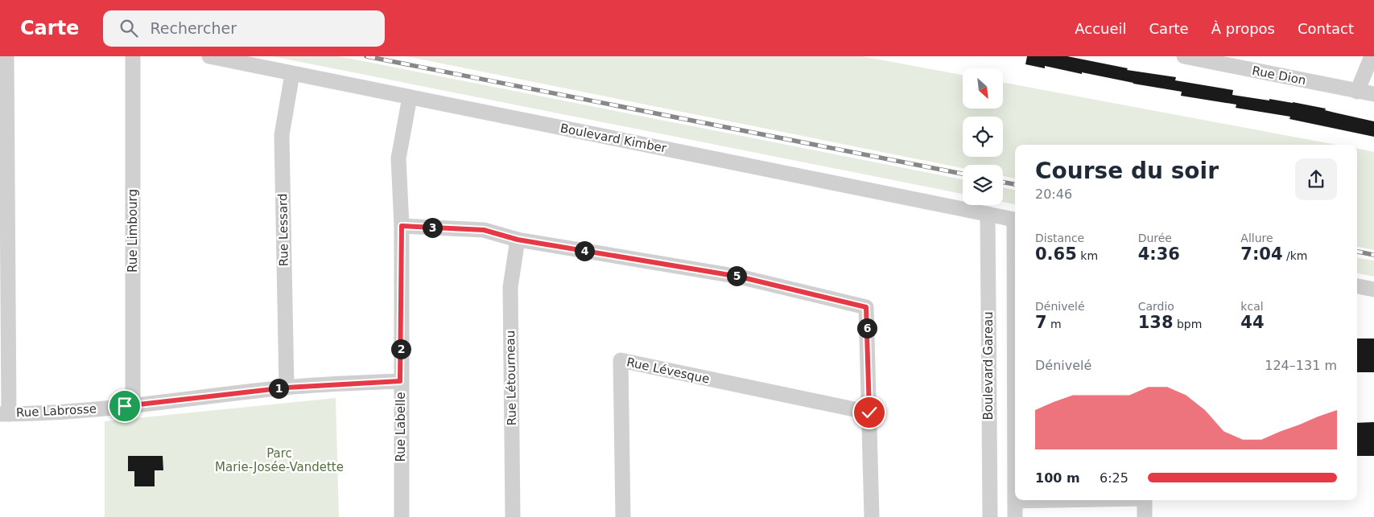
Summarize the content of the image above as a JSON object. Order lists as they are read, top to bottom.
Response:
{
  "streets": {
    "street": [
      "Rue Dion",
      "Boulevard Kimber",
      "Rue Lessard",
      "Rue Limbourg",
      "Boulevard Gareau",
      "Rue Lévesque",
      "Rue Létourneau",
      "Rue Labrosse",
      "Rue Labelle"
    ]
  },
  "crossings": [
    ["Boulevard Kimber", "Rue Lessard"],
    ["Boulevard Kimber", "Boulevard Gareau"],
    ["Boulevard Kimber", "Rue Labelle"],
    ["Rue Lessard", "Rue Labrosse"],
    ["Rue Limbourg", "Rue Labrosse"],
    ["Rue Labrosse", "Rue Labelle"]
  ],
  "parks": ["Parc Marie-Josée-Vandette"],
  "north": "bottom right",
  "page": {
    "header": "Carte",
    "search": "Rechercher",
    "nav": [
      "Accueil",
      "Carte",
      "À propos",
      "Contact"
    ],
    "heading": ["Course du soir", "20:46"],
    "stats": [
      ["Distance", "0.65 km"],
      ["Durée", "4:36"],
      ["Allure", "7:04 /km"],
      ["Dénivelé", "7 m"],
      ["Cardio", "138 bpm"],
      ["kcal", "44"]
    ],
    "pins": [
      "3",
      "4",
      "5",
      "6",
      "2",
      "1"
    ],
    "chart": ["Dénivelé", "124–131 m"],
    "list": [
      {
        "name": "100 m",
        "note": "6:25"
      }
    ]
  }
}
